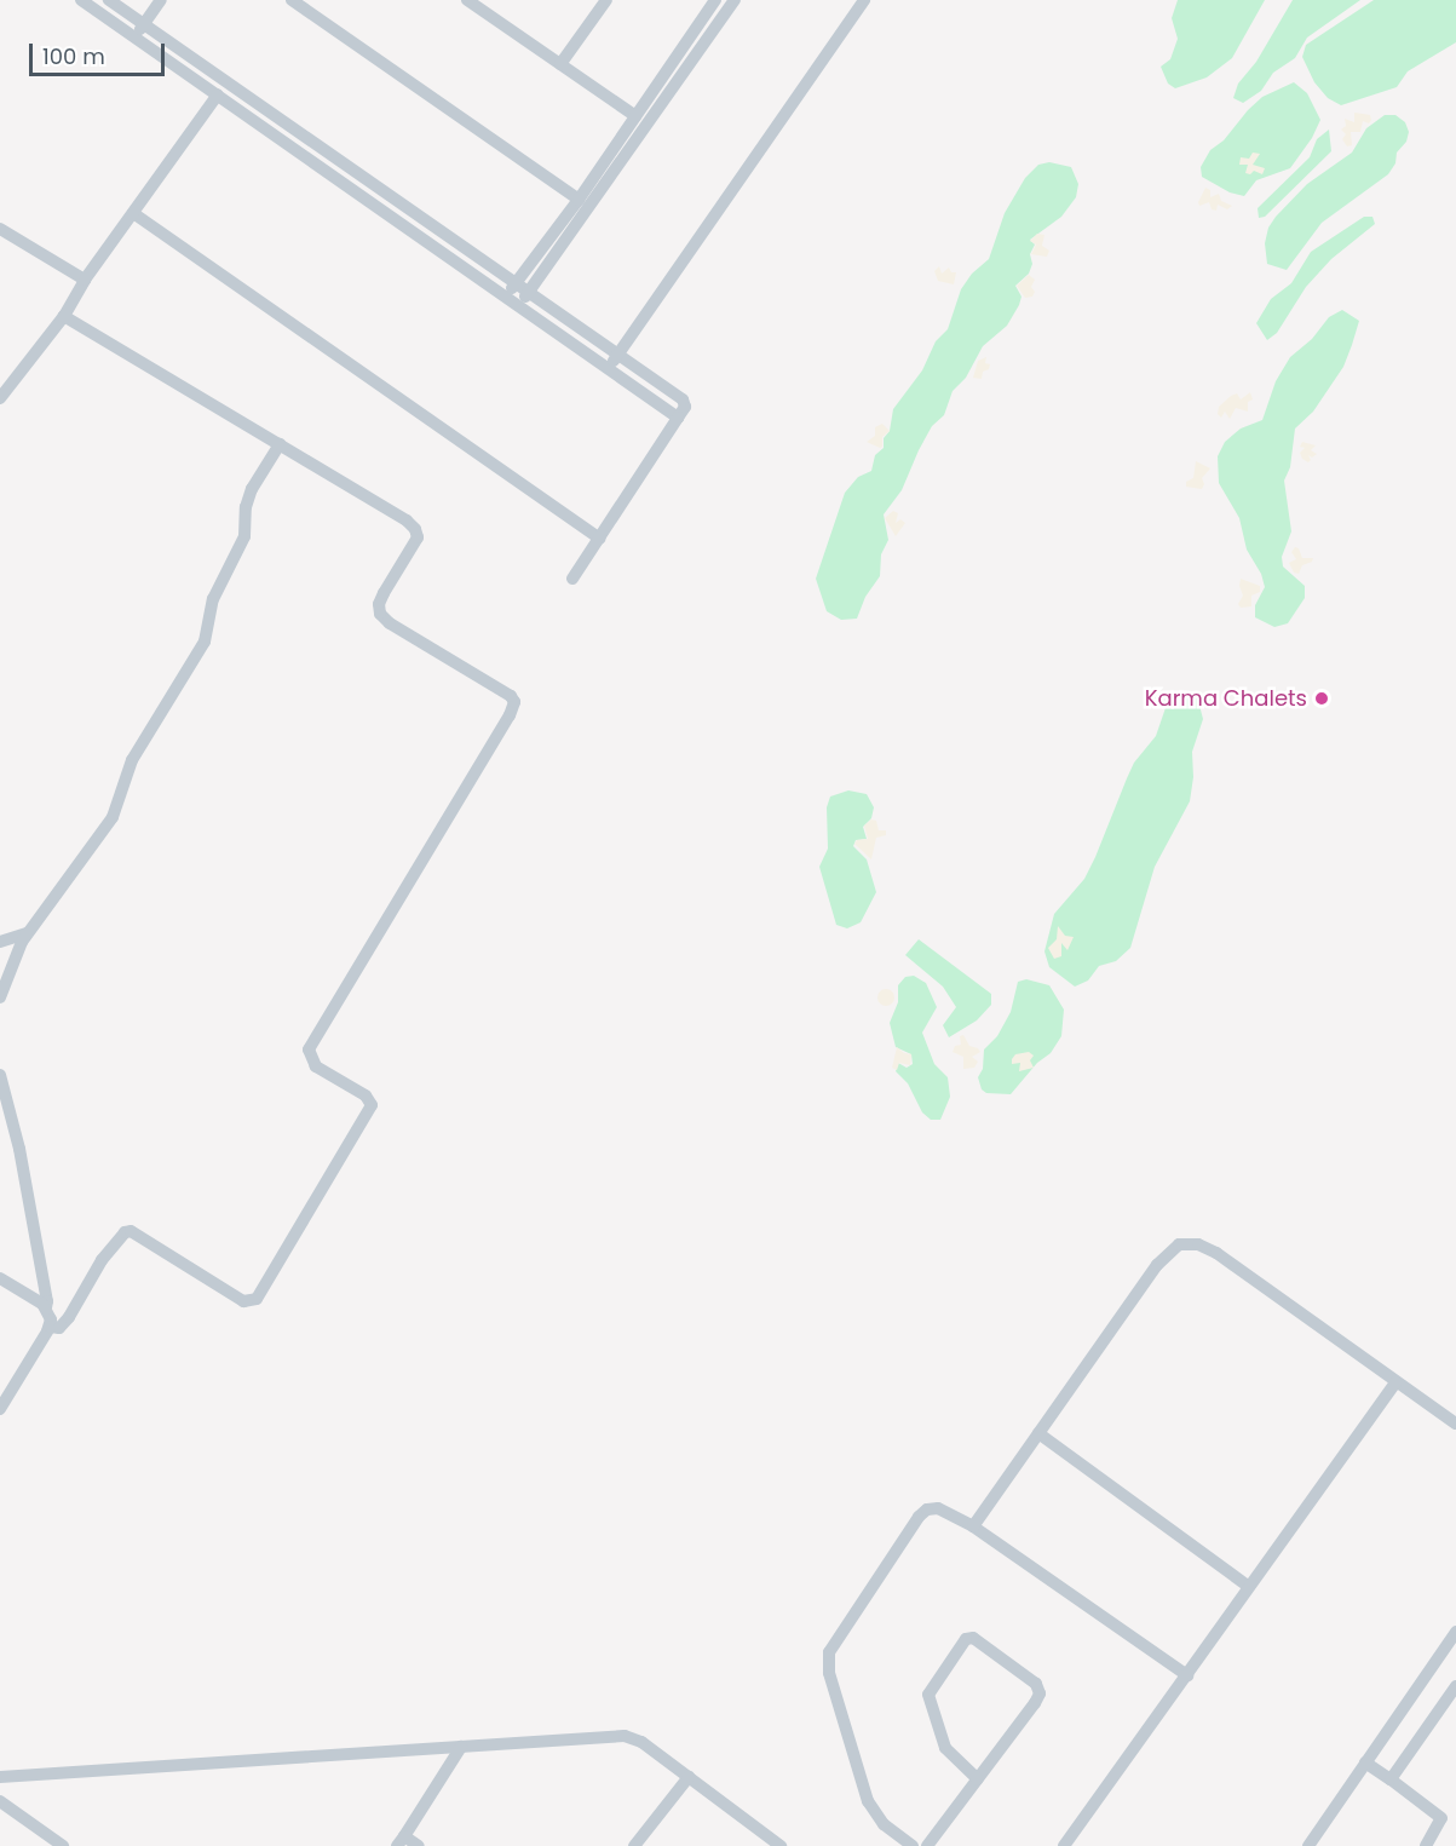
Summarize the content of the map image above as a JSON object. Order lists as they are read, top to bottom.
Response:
{
  "places": ["Karma Chalets"],
  "scale_bar": "100 m"
}
